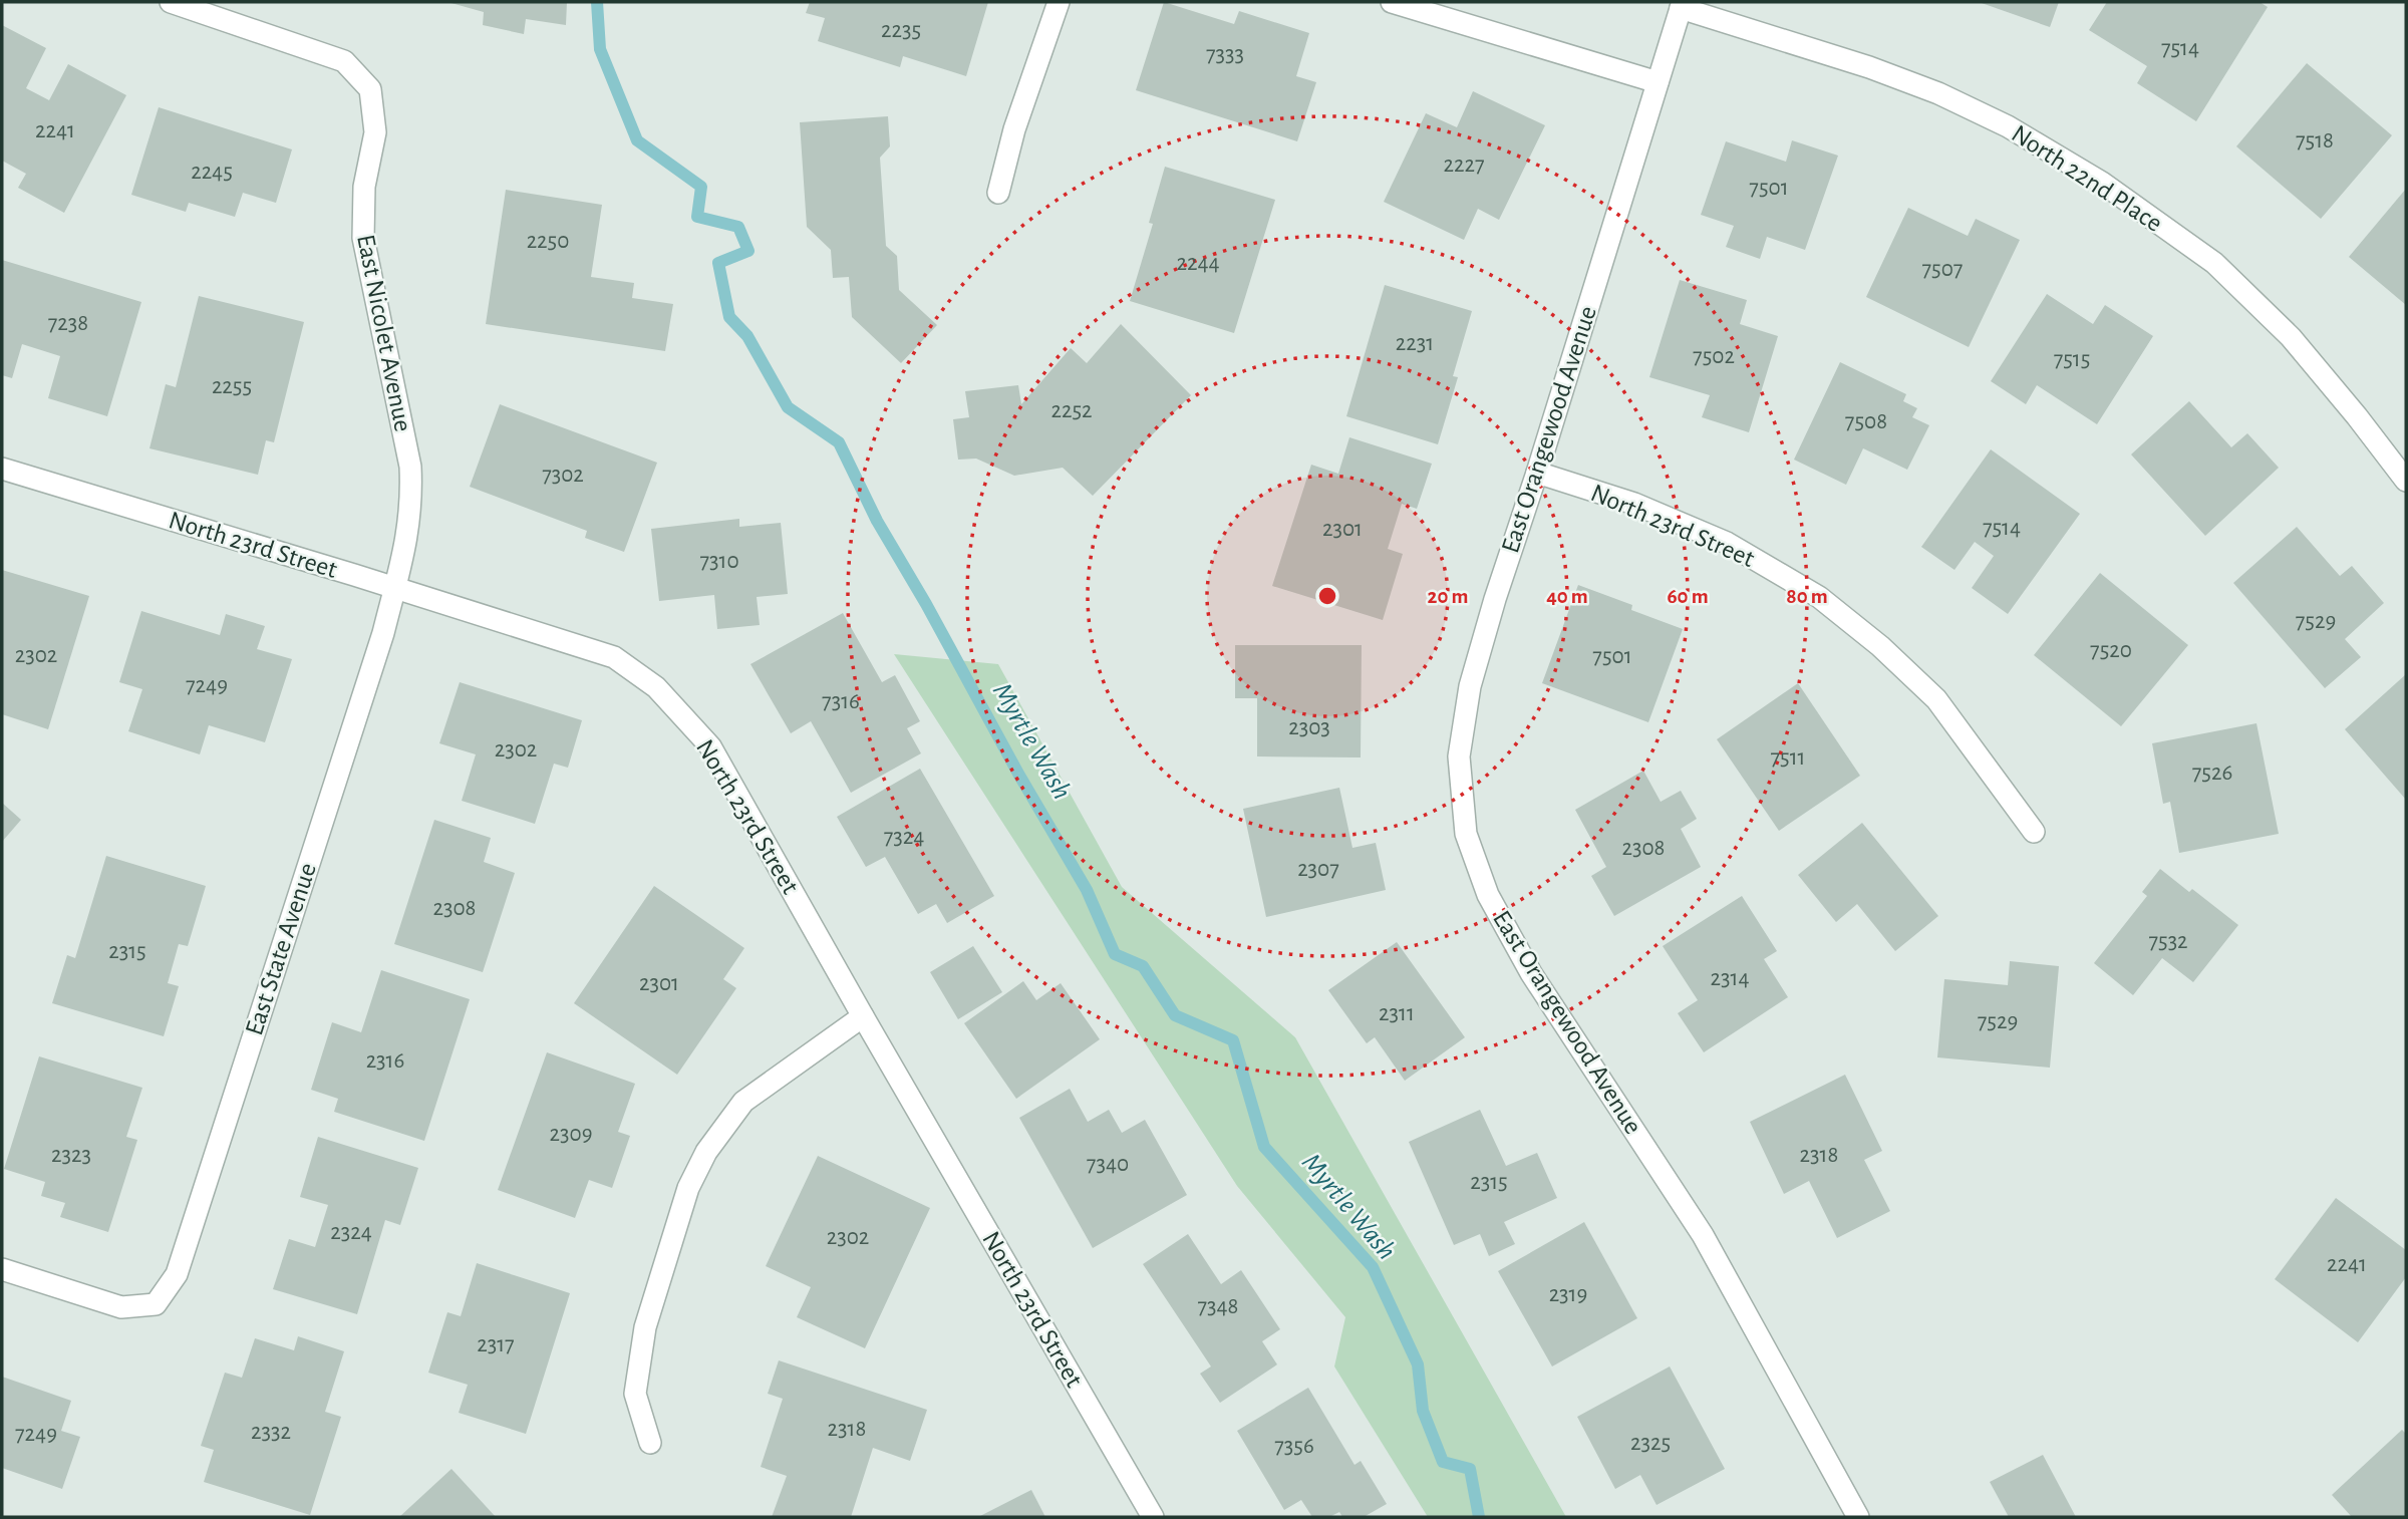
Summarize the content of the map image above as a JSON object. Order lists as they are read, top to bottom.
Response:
{
  "streets": {
    "street": [
      "North 22nd Place",
      "East Nicolet Avenue",
      "East Orangewood Avenue",
      "North 23rd Street",
      "East State Avenue"
    ]
  },
  "crossings": [
    ["North 22nd Place", "East Orangewood Avenue"],
    ["East Nicolet Avenue", "North 23rd Street"],
    ["East Nicolet Avenue", "East State Avenue"],
    ["East Orangewood Avenue", "North 23rd Street"],
    ["North 23rd Street", "East State Avenue"]
  ],
  "water": ["Myrtle Wash"],
  "house_numbers": [
    "2235",
    "7514",
    "7333",
    "2241",
    "7518",
    "2227",
    "2245",
    "7501",
    "2250",
    "2244",
    "7507",
    "7238",
    "2231",
    "7502",
    "7515",
    "2255",
    "2252",
    "7508",
    "7302",
    "7514",
    "2301",
    "7310",
    "7529",
    "7520",
    "2302",
    "7501",
    "7249",
    "7316",
    "2303",
    "2302",
    "7511",
    "7526",
    "7324",
    "2308",
    "2307",
    "2308",
    "7532",
    "2315",
    "2314",
    "2301",
    "2311",
    "7529",
    "2316",
    "2309",
    "2323",
    "2318",
    "7340",
    "2315",
    "2324",
    "2302",
    "2241",
    "2319",
    "7348",
    "2317",
    "2318",
    "2332",
    "7249",
    "2325",
    "7356"
  ],
  "rings": [
    "20 m",
    "40 m",
    "60 m",
    "80 m"
  ]
}
